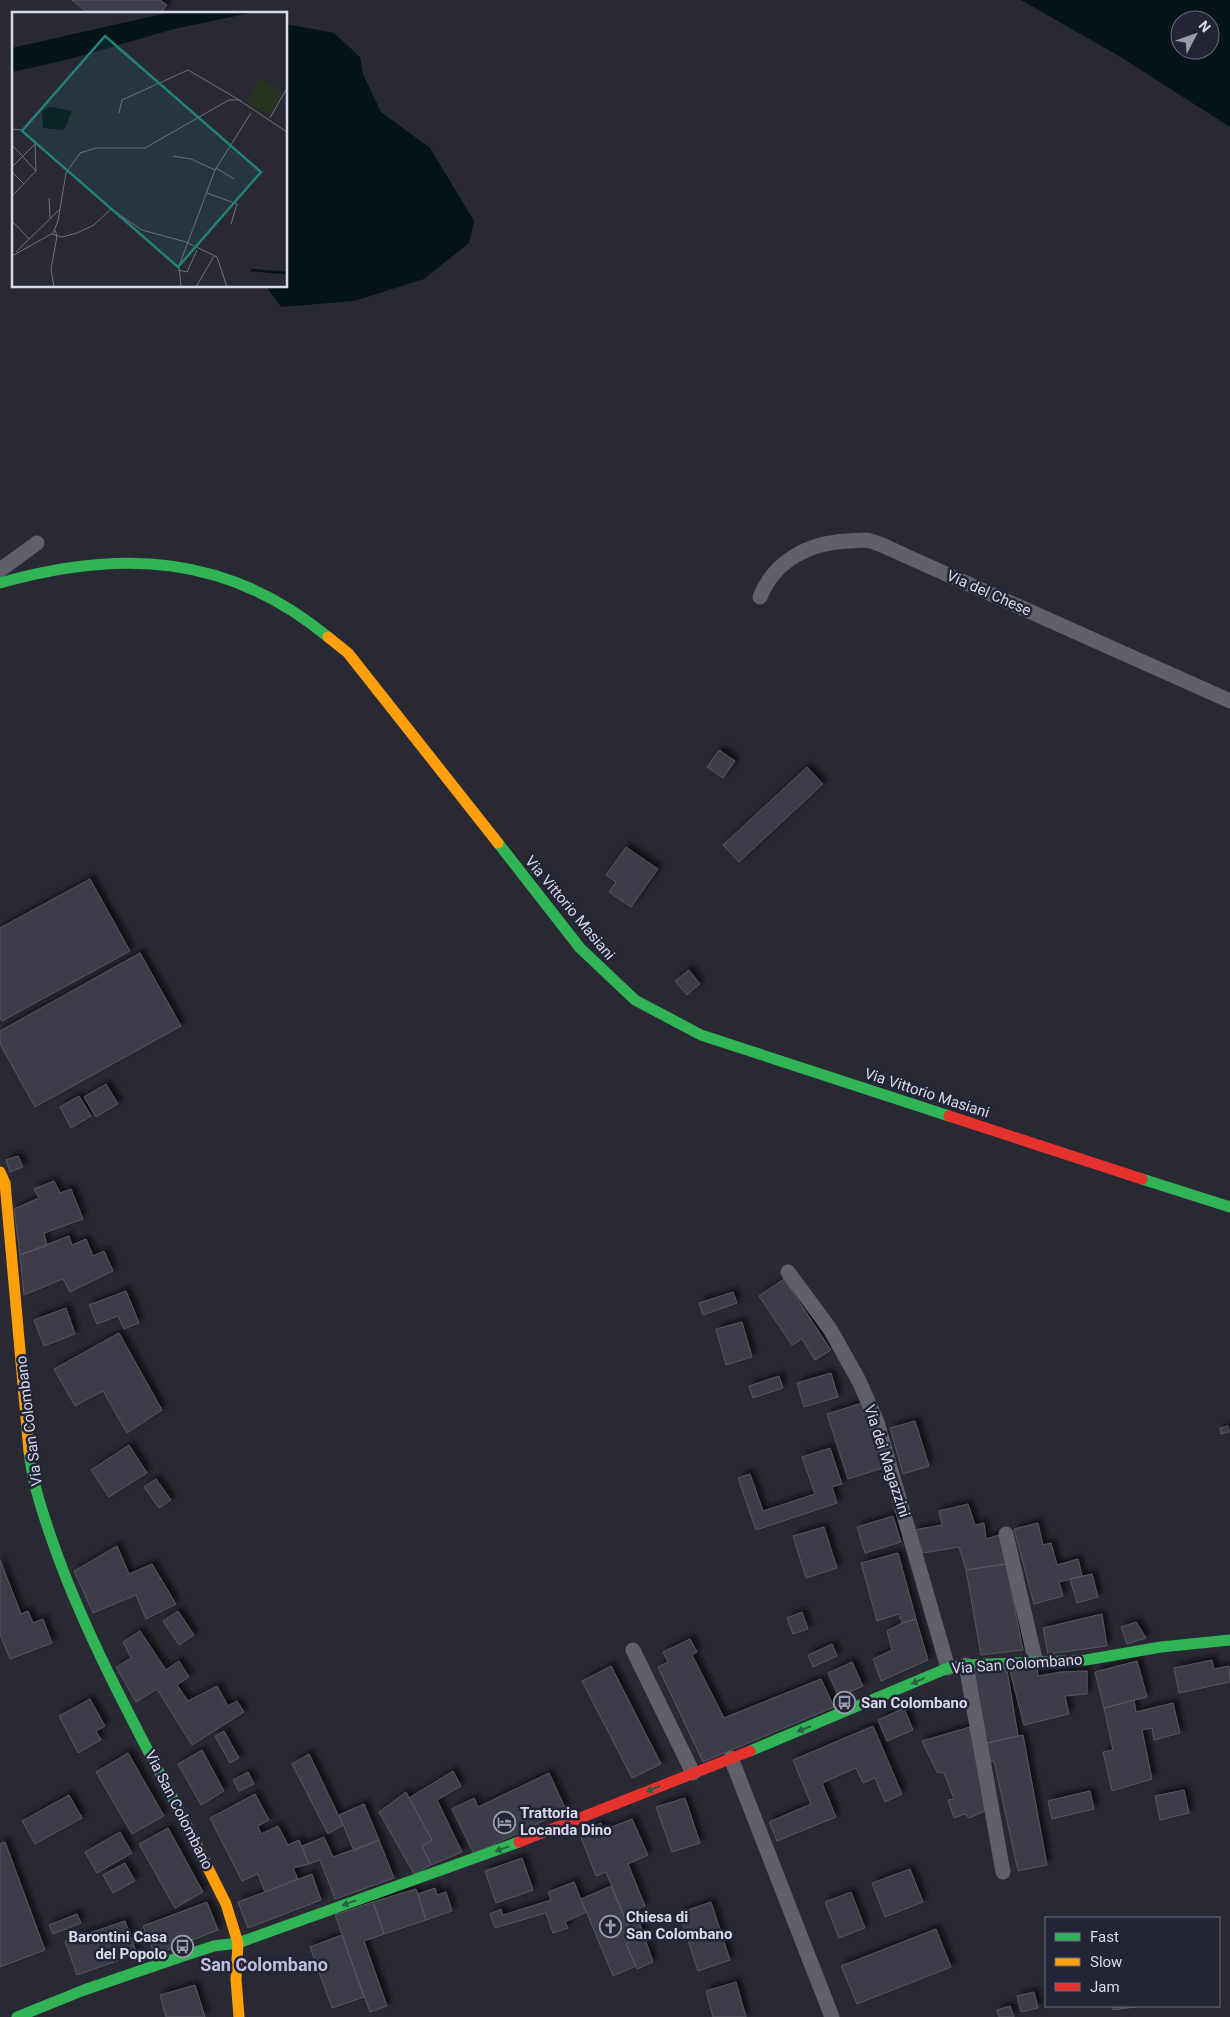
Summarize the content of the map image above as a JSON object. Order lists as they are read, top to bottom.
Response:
{
  "streets": {
    "street": [
      "Via del Chese",
      "Via Vittorio Masiani",
      "Via San Colombano",
      "Via dei Magazzini"
    ]
  },
  "crossings": [
    ["Via San Colombano", "Via dei Magazzini"]
  ],
  "one_way": ["Via San Colombano"],
  "districts": ["San Colombano"],
  "places": {
    "bus stop": ["San Colombano", "Barontini Casa del Popolo"],
    "hotel": ["Trattoria Locanda Dino"],
    "church": ["Chiesa di San Colombano"]
  },
  "legend": ["Fast", "Slow", "Jam"],
  "north": "top right"
}
